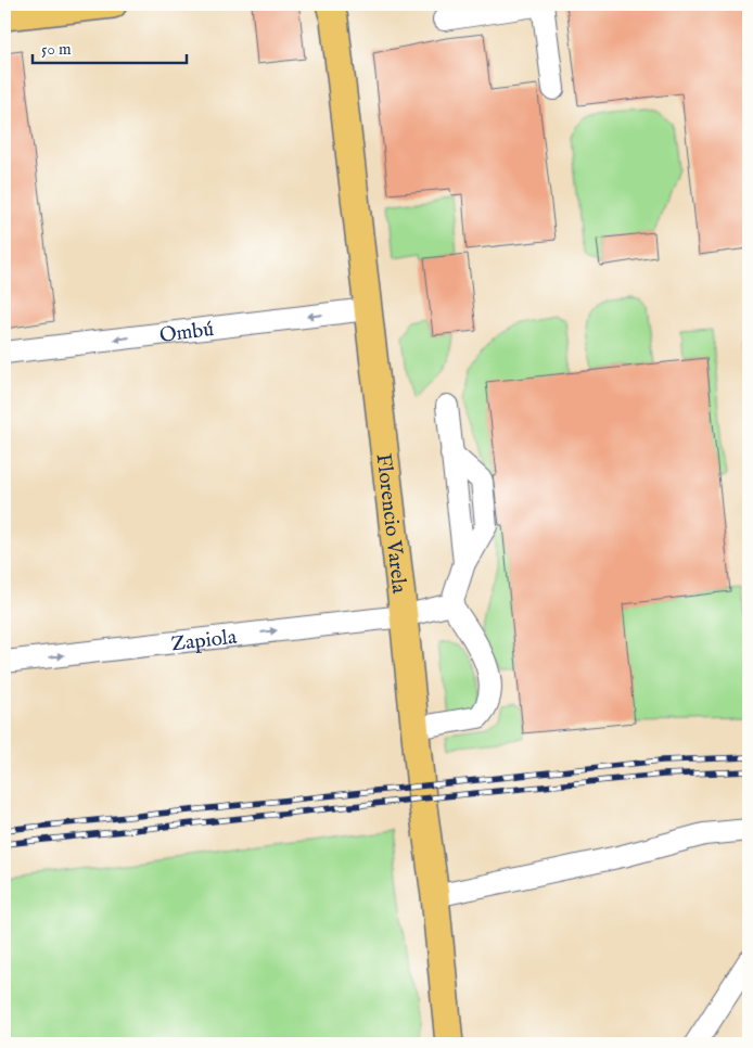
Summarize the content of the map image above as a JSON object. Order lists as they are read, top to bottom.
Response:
{
  "streets": {
    "main road": ["Florencio Varela"],
    "street": ["Ombú", "Zapiola"]
  },
  "crossings": [
    ["Ombú", "Florencio Varela"],
    ["Florencio Varela", "Zapiola"]
  ],
  "one_way": ["Ombú", "Zapiola"],
  "scale_bar": "50 m"
}
